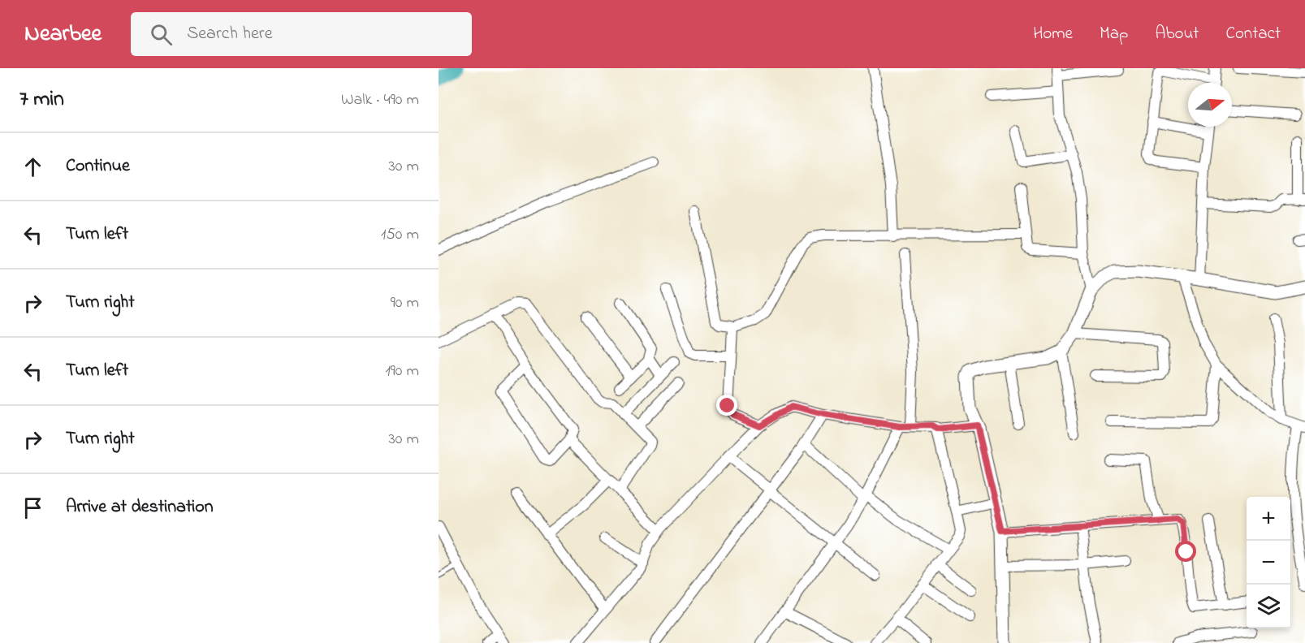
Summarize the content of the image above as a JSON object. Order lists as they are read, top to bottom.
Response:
{
  "north": "right",
  "page": {
    "header": "Nearbee",
    "search": "Search here",
    "nav": [
      "Home",
      "Map",
      "About",
      "Contact"
    ],
    "heading": ["7 min", "Walk · 490 m"],
    "list": [
      ["Continue", "30 m"],
      ["Turn left", "150 m"],
      ["Turn right", "90 m"],
      ["Turn left", "190 m"],
      ["Turn right", "30 m"],
      "Arrive at destination"
    ],
    "map_buttons": ["+", "−"]
  }
}
